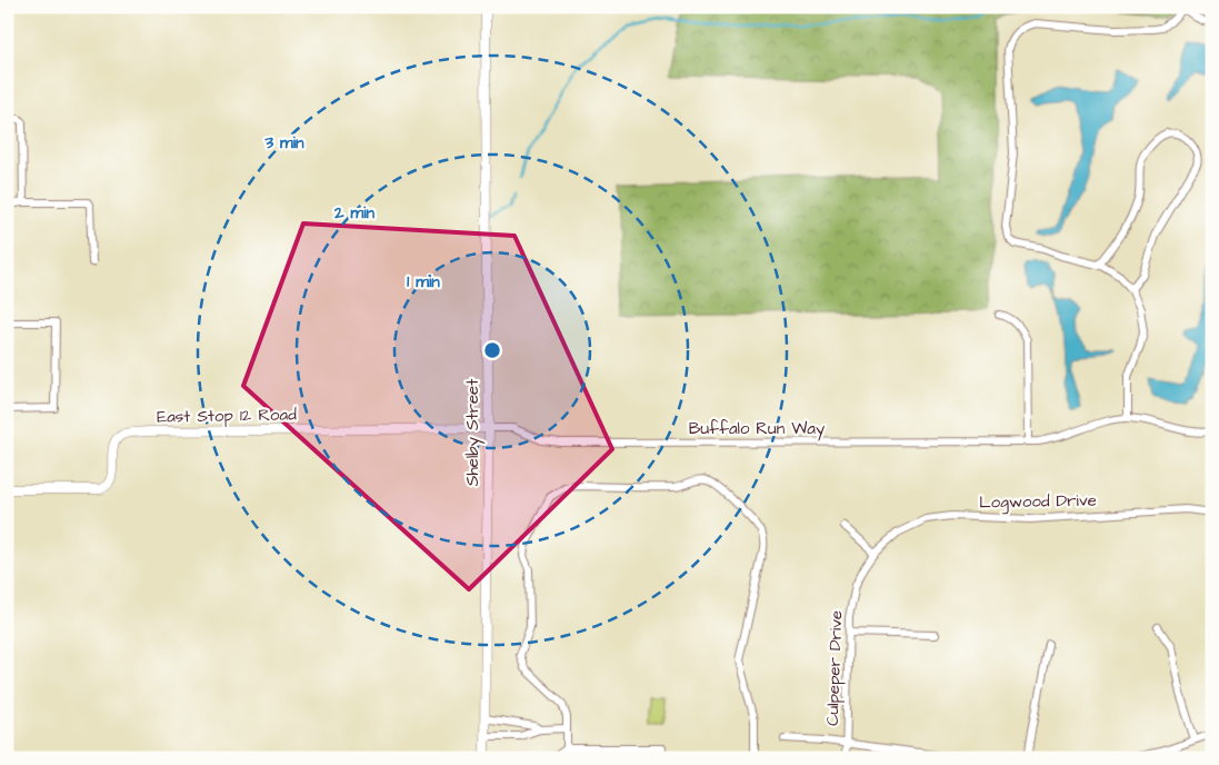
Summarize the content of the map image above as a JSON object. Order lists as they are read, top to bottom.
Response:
{
  "streets": {
    "street": [
      "East Stop 12 Road",
      "Buffalo Run Way",
      "Shelby Street",
      "Logwood Drive",
      "Culpeper Drive"
    ]
  },
  "crossings": [
    ["East Stop 12 Road", "Buffalo Run Way"],
    ["East Stop 12 Road", "Shelby Street"],
    ["Buffalo Run Way", "Shelby Street"],
    ["Logwood Drive", "Culpeper Drive"]
  ],
  "rings": ["3 min", "2 min", "1 min"]
}
